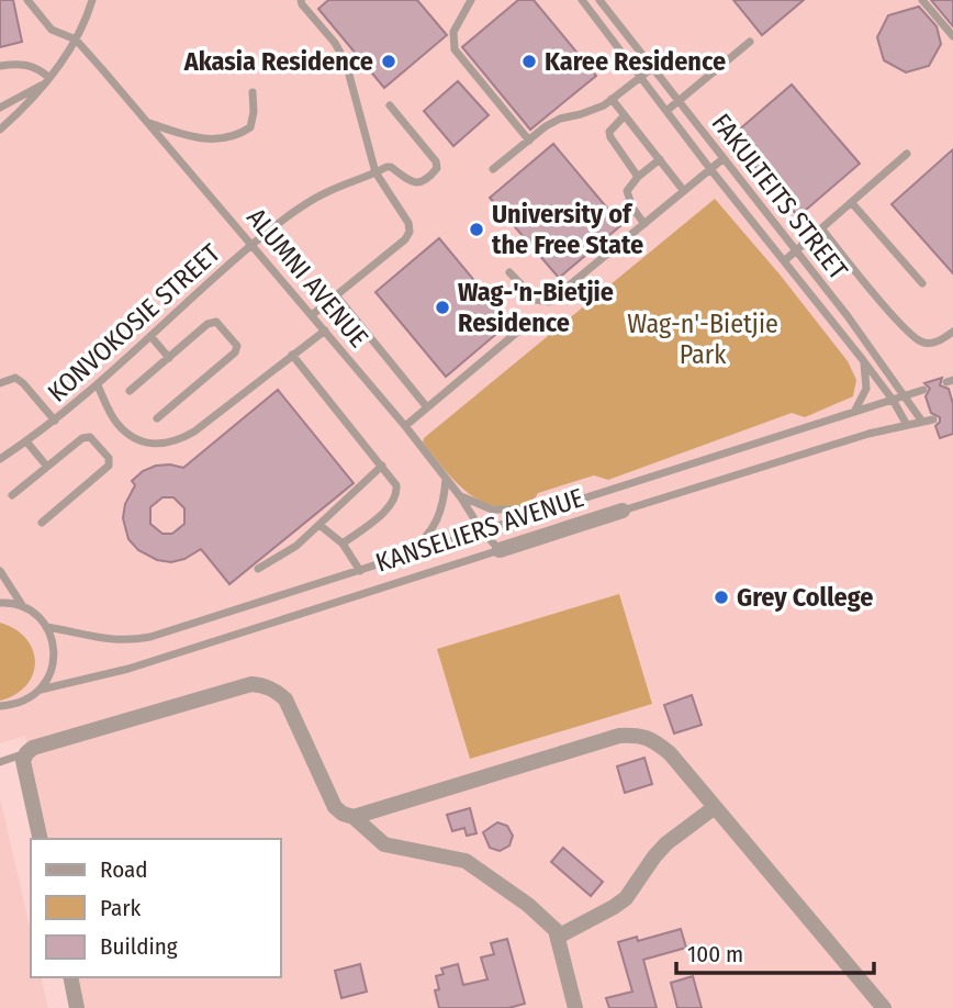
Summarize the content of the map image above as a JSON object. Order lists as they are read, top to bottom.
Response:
{
  "streets": {
    "street": ["KANSELIERS AVENUE"],
    "lane": ["FAKULTEITS STREET", "ALUMNI AVENUE", "KONVOKOSIE STREET"]
  },
  "crossings": [
    ["FAKULTEITS STREET", "KANSELIERS AVENUE"],
    ["ALUMNI AVENUE", "KONVOKOSIE STREET"],
    ["ALUMNI AVENUE", "KANSELIERS AVENUE"]
  ],
  "parks": ["Wag-n'-Bietjie Park"],
  "places": [
    "Akasia Residence",
    "Karee Residence",
    "University of the Free State",
    "Wag-'n-Bietjie Residence",
    "Grey College"
  ],
  "legend": ["Road", "Park", "Building"],
  "scale_bar": "100 m"
}
